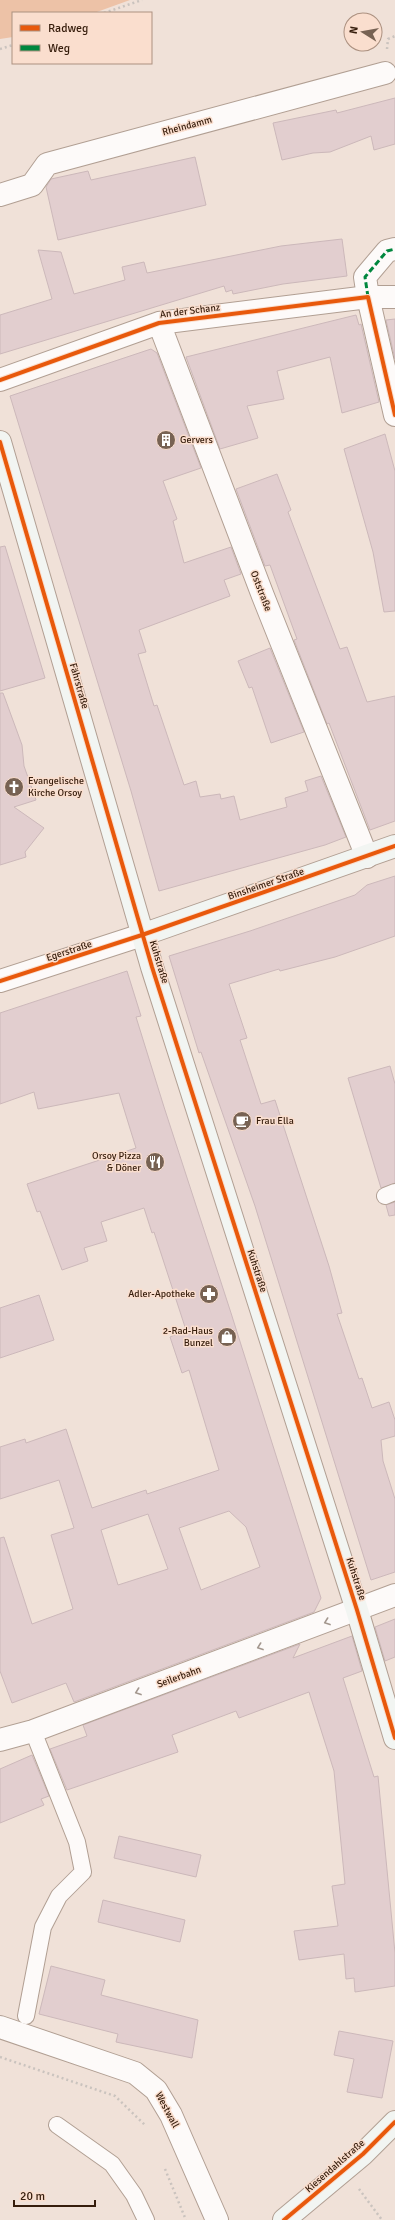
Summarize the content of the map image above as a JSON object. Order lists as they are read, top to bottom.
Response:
{
  "streets": {
    "main road": [
      "Fährstraße",
      "Binsheimer Straße",
      "Kuhstraße",
      "Kiesendahlstraße"
    ],
    "street": [
      "Rheindamm",
      "An der Schanz",
      "Oststraße",
      "Egerstraße",
      "Seilerbahn",
      "Westwall"
    ]
  },
  "crossings": [
    ["An der Schanz", "Oststraße"],
    ["Oststraße", "Binsheimer Straße"],
    ["Fährstraße", "Binsheimer Straße"],
    ["Fährstraße", "Egerstraße"],
    ["Fährstraße", "Kuhstraße"],
    ["Binsheimer Straße", "Egerstraße"],
    ["Binsheimer Straße", "Kuhstraße"],
    ["Egerstraße", "Kuhstraße"],
    ["Kuhstraße", "Seilerbahn"]
  ],
  "one_way": ["Seilerbahn"],
  "places": {
    "building": ["Gervers"],
    "church": ["Evangelische Kirche Orsoy"],
    "cafe": ["Frau Ella"],
    "restaurant": ["Orsoy Pizza & Döner"],
    "pharmacy": ["Adler-Apotheke"],
    "shop": ["2-Rad-Haus Bunzel"]
  },
  "legend": ["Radweg", "Weg"],
  "scale_bar": "20 m",
  "north": "left"
}
